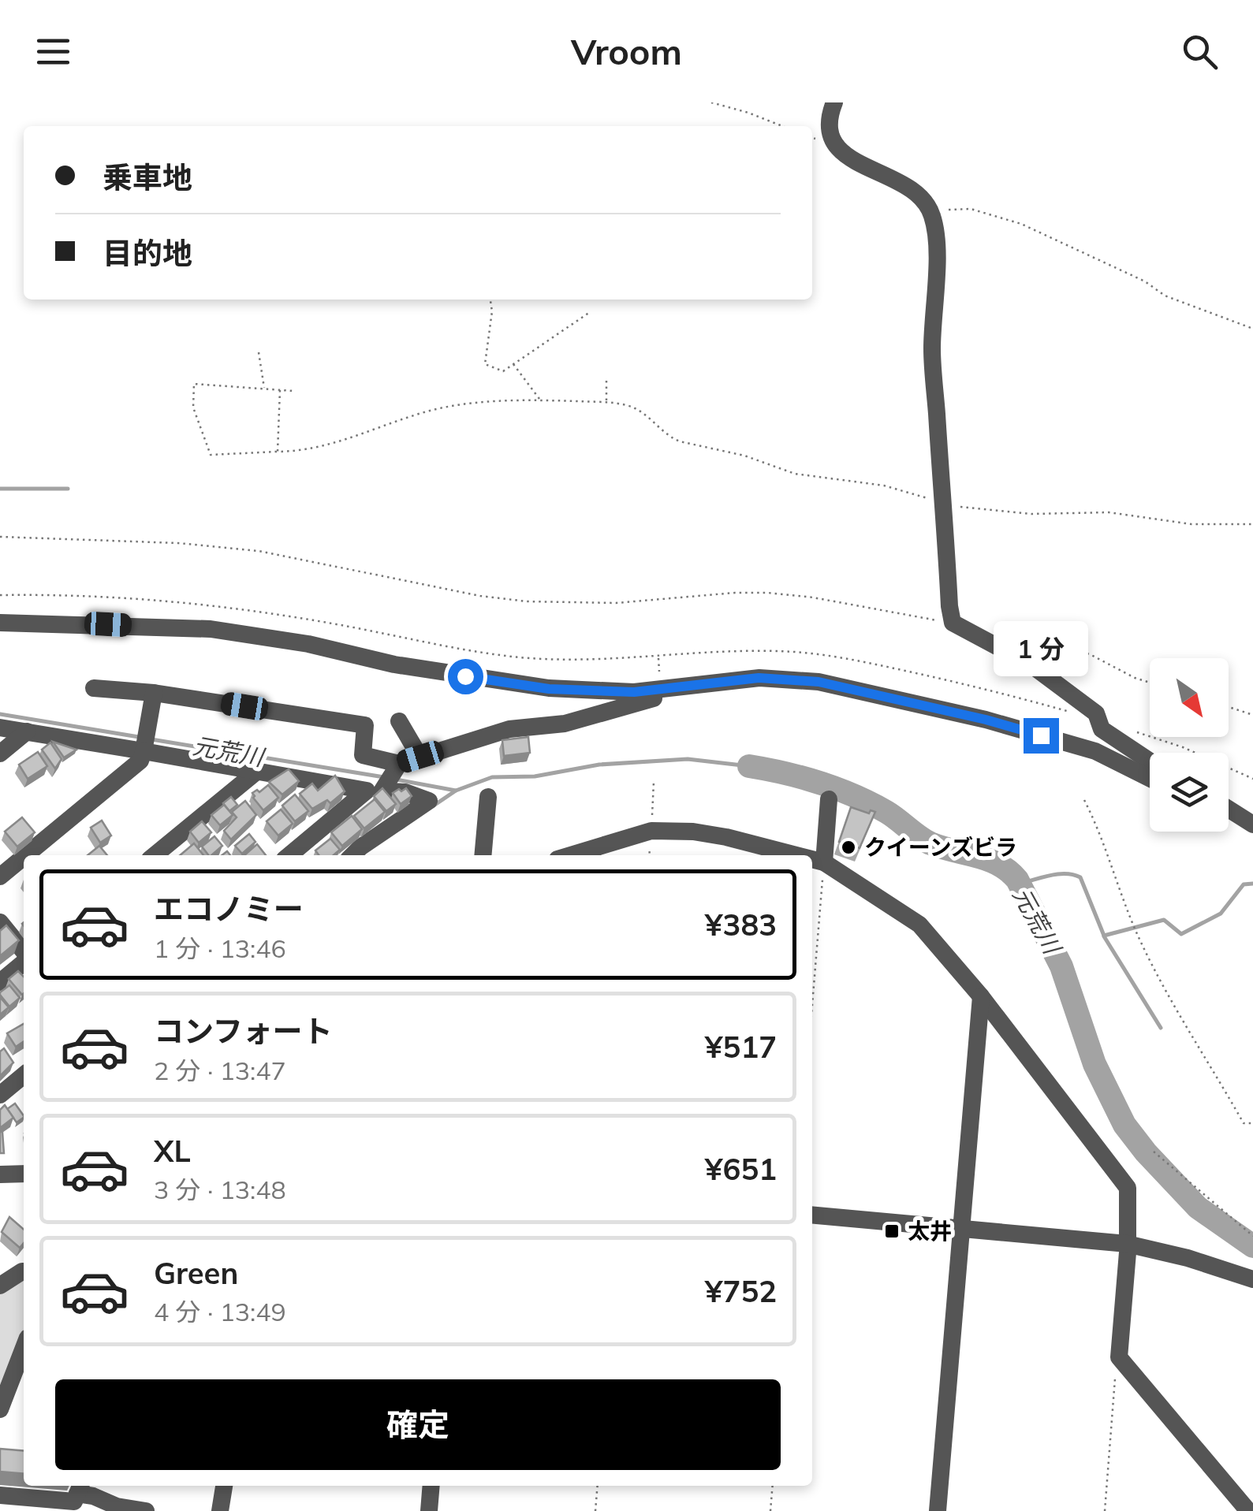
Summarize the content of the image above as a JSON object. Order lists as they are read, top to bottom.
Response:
{
  "water": ["元荒川"],
  "places": {
    "other": ["クイーンズビラ"],
    "transit": ["太井"]
  },
  "north": "bottom right",
  "page": {
    "header": "Vroom",
    "banner": ["乗車地", "目的地"],
    "bubble": "1 分",
    "list": [
      {
        "name": "エコノミー",
        "note": "1 分 · 13:46",
        "value": "¥383"
      },
      {
        "name": "コンフォート",
        "note": "2 分 · 13:47",
        "value": "¥517"
      },
      {
        "name": "XL",
        "note": "3 分 · 13:48",
        "value": "¥651"
      },
      {
        "name": "Green",
        "note": "4 分 · 13:49",
        "value": "¥752"
      }
    ],
    "buttons": "確定"
  }
}
